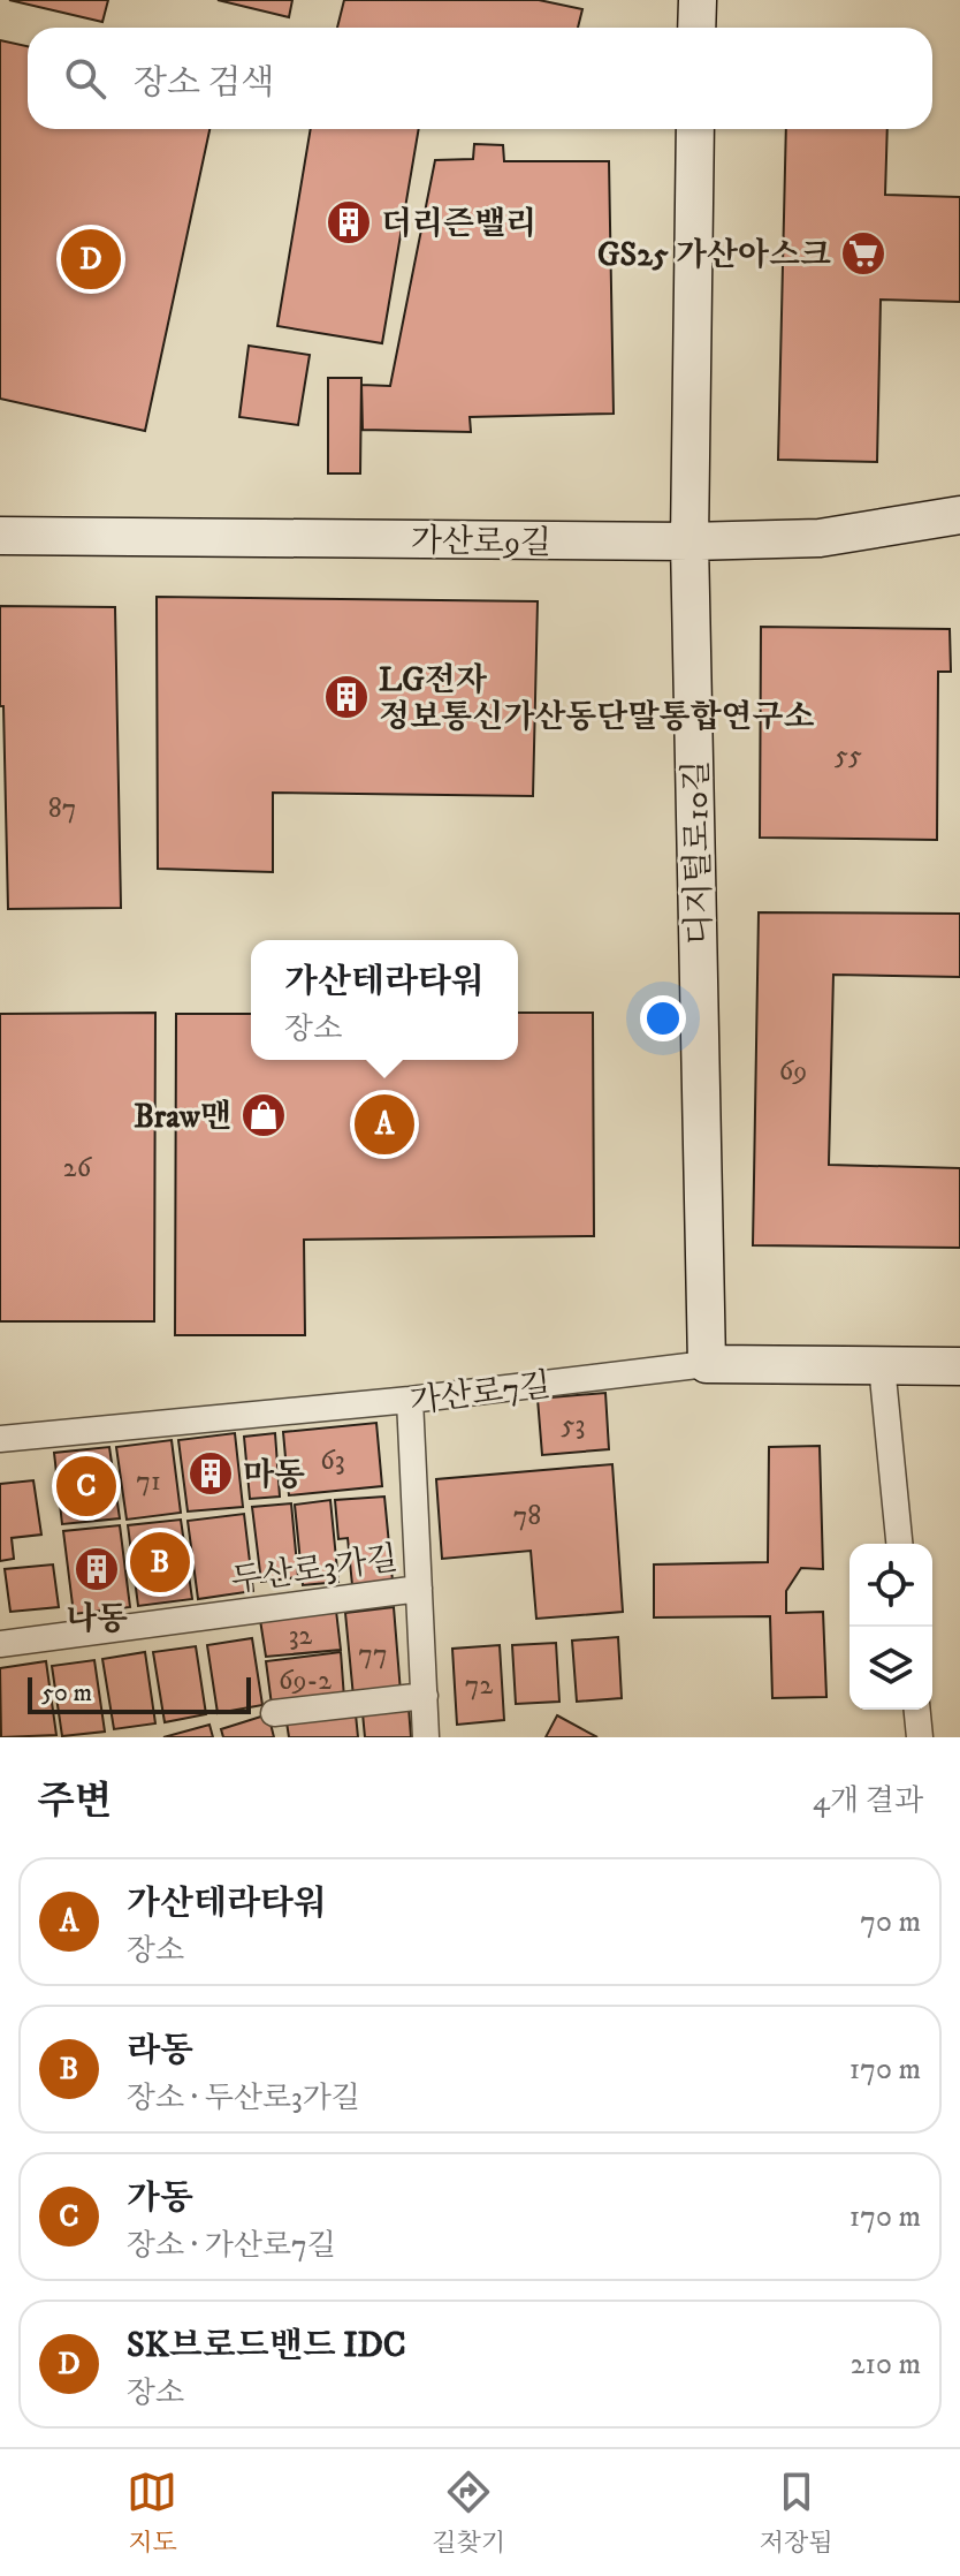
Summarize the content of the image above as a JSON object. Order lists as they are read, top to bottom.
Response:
{
  "streets": {
    "street": [
      "가산로9길",
      "디지털로10길",
      "가산로7길",
      "두산로3가길"
    ]
  },
  "crossings": [
    ["가산로9길", "디지털로10길"],
    ["디지털로10길", "가산로7길"]
  ],
  "places": {
    "building": [
      "더리즌밸리",
      "LG전자 정보통신가산동단말통합연구소",
      "마동",
      "나동"
    ],
    "supermarket": ["GS25 가산아스크"],
    "shop": ["Braw맨"]
  },
  "house_numbers": [
    "55",
    "87",
    "69",
    "26",
    "53",
    "63",
    "71",
    "78",
    "32",
    "77",
    "69-2",
    "72"
  ],
  "scale_bar": "50 m",
  "page": {
    "search": "장소 검색",
    "pins": [
      "D",
      "A",
      "C",
      "B"
    ],
    "popup": ["가산테라타워", "장소"],
    "scale": "50 m",
    "heading": ["주변", "4개 결과"],
    "list": [
      {
        "mark": "A",
        "name": "가산테라타워",
        "note": "장소",
        "value": "70 m"
      },
      {
        "mark": "B",
        "name": "라동",
        "note": "장소 · 두산로3가길",
        "value": "170 m"
      },
      {
        "mark": "C",
        "name": "가동",
        "note": "장소 · 가산로7길",
        "value": "170 m"
      },
      {
        "mark": "D",
        "name": "SK브로드밴드 IDC",
        "note": "장소",
        "value": "210 m"
      }
    ],
    "nav": ["지도", "길찾기", "저장됨"]
  }
}
